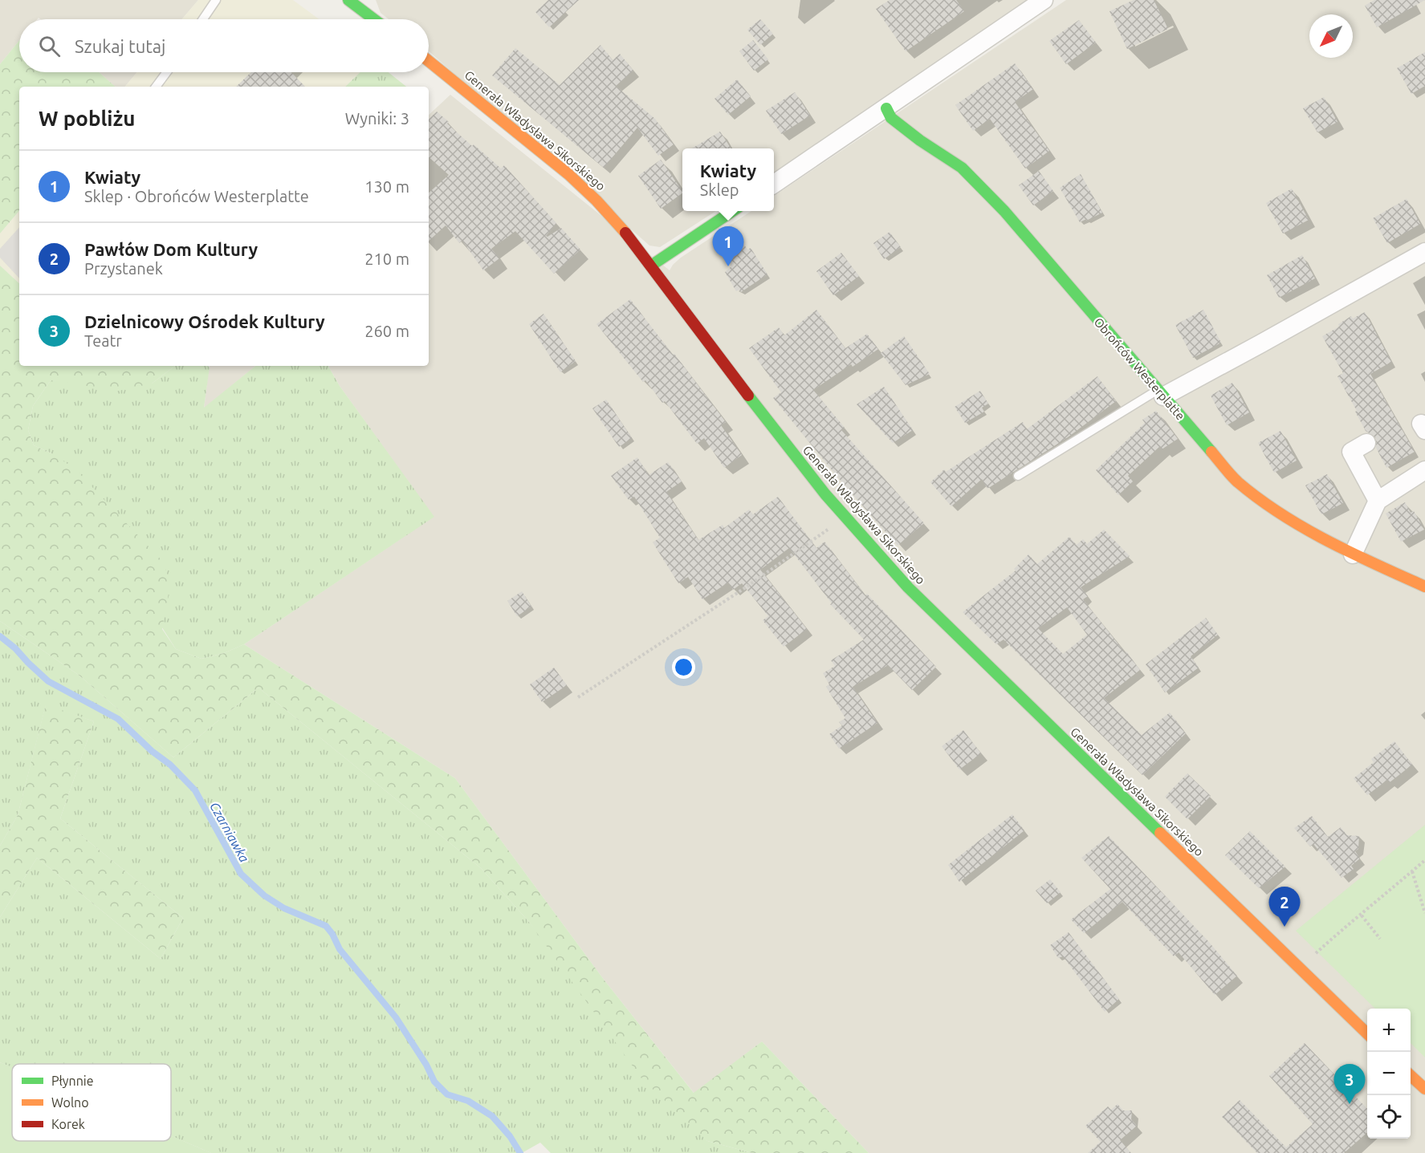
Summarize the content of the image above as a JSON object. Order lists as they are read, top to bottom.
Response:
{
  "streets": {
    "street": ["Generała Władysława Sikorskiego", "Obrońców Westerplatte"]
  },
  "water": ["Czarniawka"],
  "legend": ["Płynnie", "Wolno", "Korek"],
  "north": "bottom left",
  "page": {
    "search": "Szukaj tutaj",
    "heading": ["W pobliżu", "Wyniki: 3"],
    "popup": ["Kwiaty", "Sklep"],
    "list": [
      {
        "mark": "1",
        "name": "Kwiaty",
        "note": "Sklep · Obrońców Westerplatte",
        "value": "130 m"
      },
      {
        "mark": "2",
        "name": "Pawłów Dom Kultury",
        "note": "Przystanek",
        "value": "210 m"
      },
      {
        "mark": "3",
        "name": "Dzielnicowy Ośrodek Kultury",
        "note": "Teatr",
        "value": "260 m"
      }
    ],
    "pins": ["1", "2", "3"],
    "map_buttons": ["+", "−"]
  }
}
